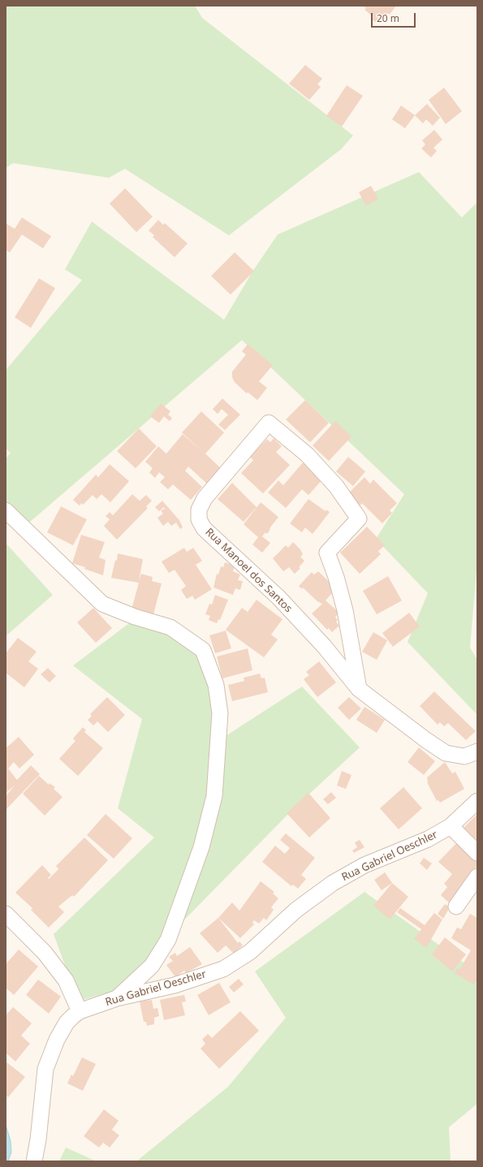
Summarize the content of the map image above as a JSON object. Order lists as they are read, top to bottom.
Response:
{
  "streets": {
    "street": ["Rua Manoel dos Santos", "Rua Gabriel Oeschler"]
  },
  "scale_bar": "20 m"
}
